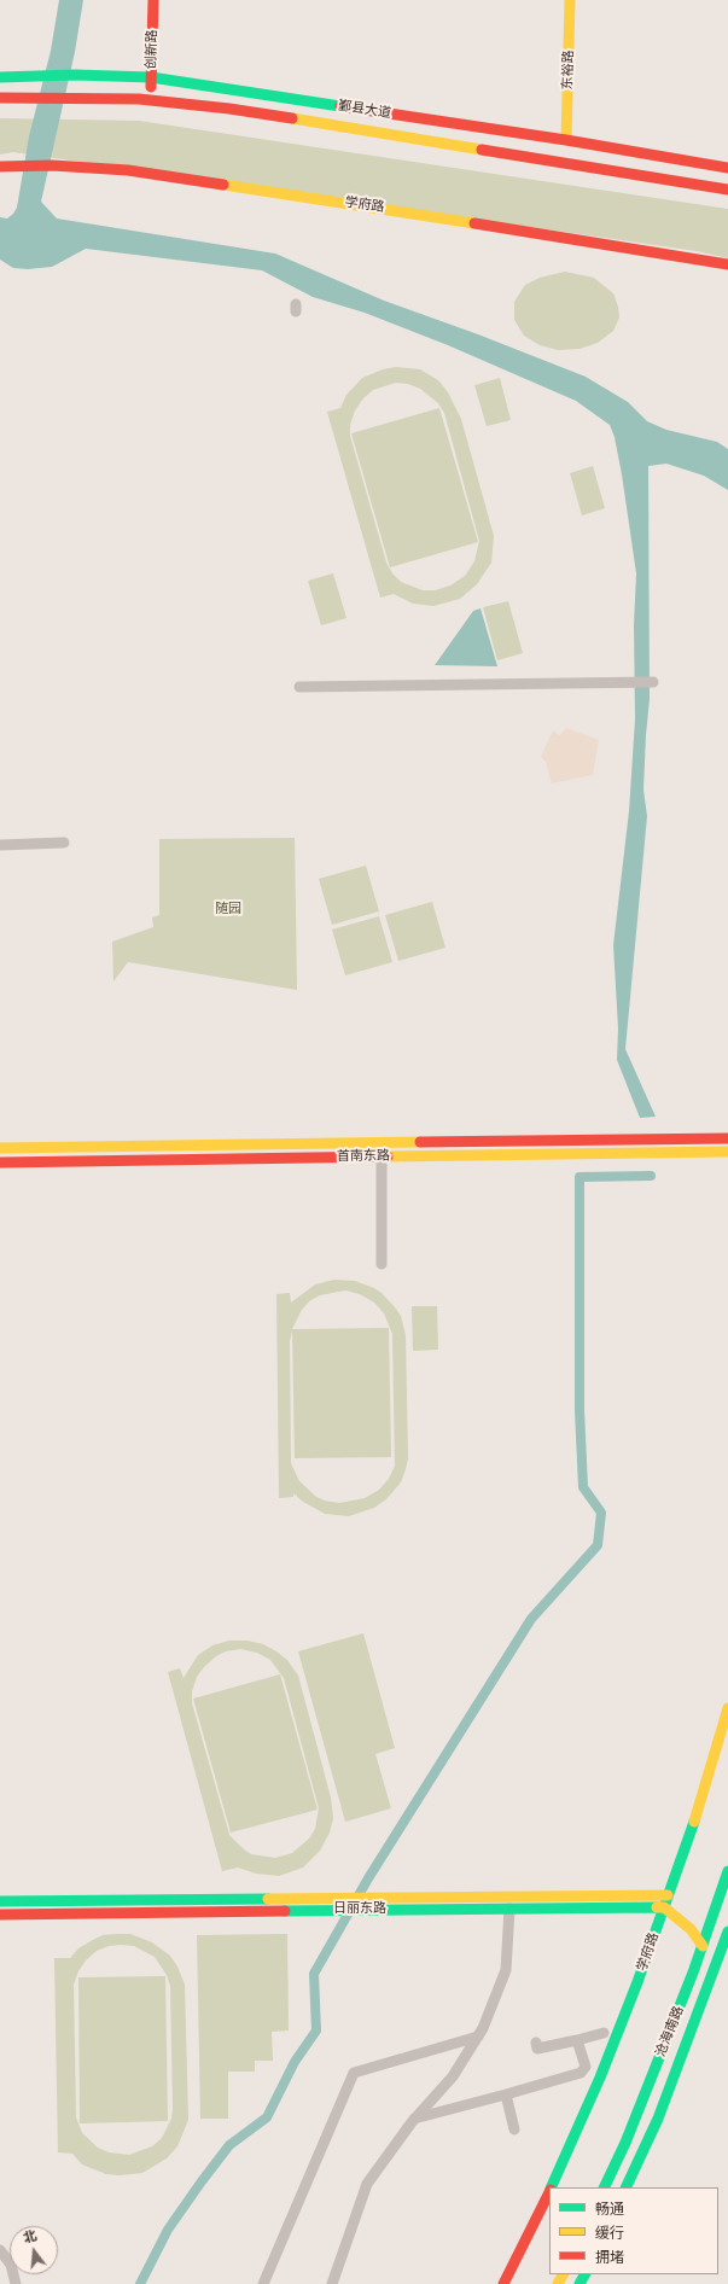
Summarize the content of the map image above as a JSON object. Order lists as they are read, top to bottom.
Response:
{
  "streets": {
    "main road": [
      "创新路",
      "东裕路",
      "鄞县大道",
      "学府路",
      "首南东路",
      "日丽东路",
      "沧海南路"
    ]
  },
  "crossings": [
    ["创新路", "鄞县大道"],
    ["东裕路", "鄞县大道"],
    ["学府路", "日丽东路"]
  ],
  "parks": ["随园"],
  "legend": ["畅通", "缓行", "拥堵"],
  "north": "top"
}
